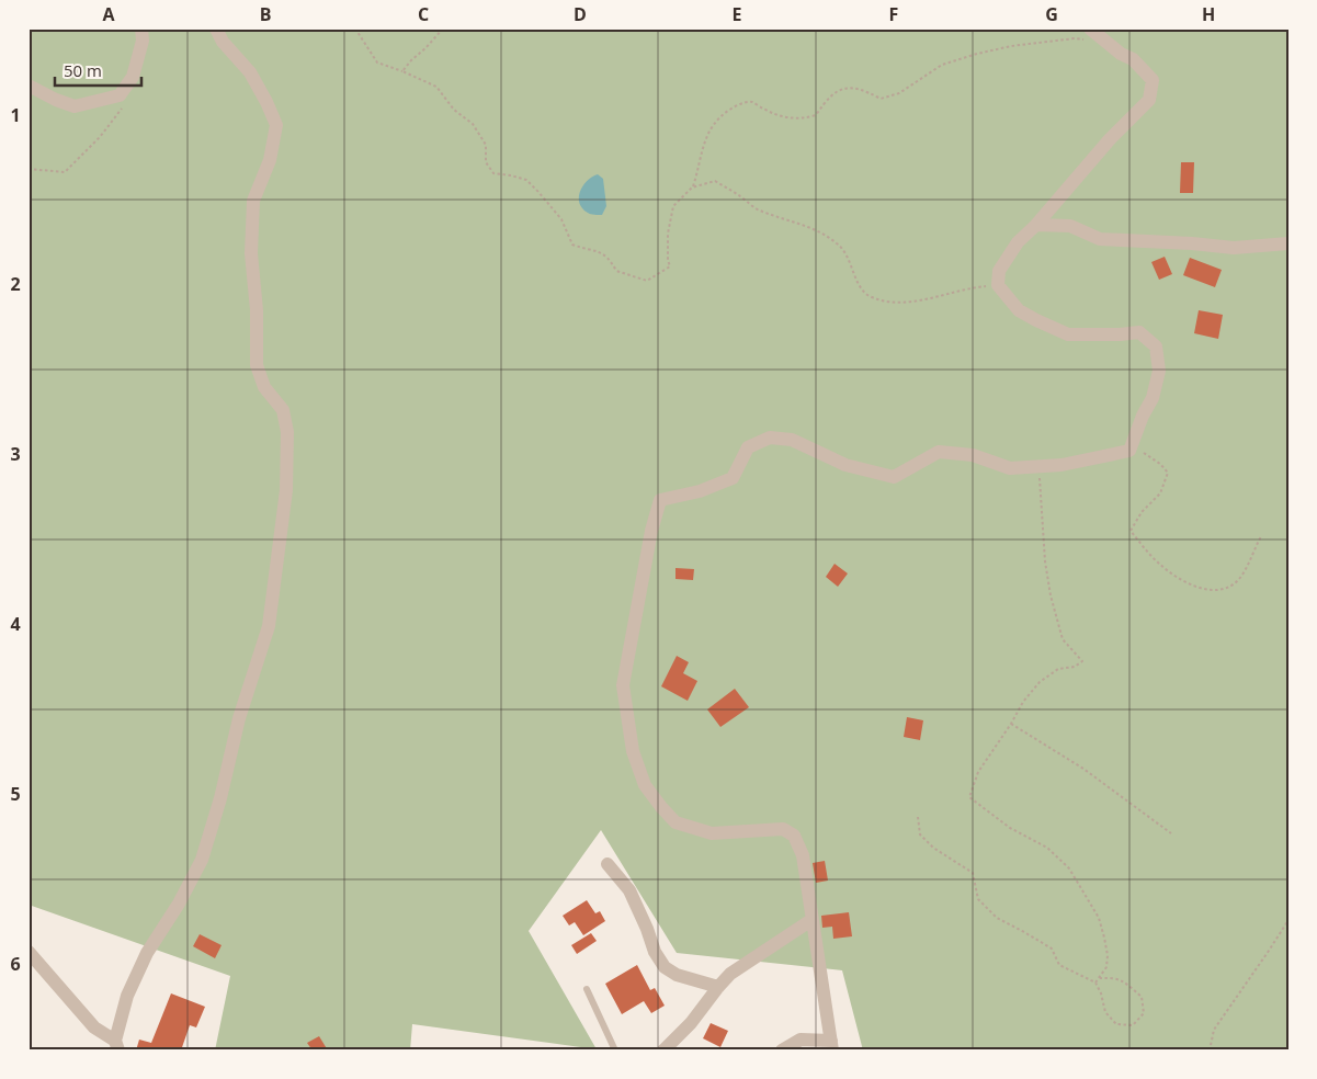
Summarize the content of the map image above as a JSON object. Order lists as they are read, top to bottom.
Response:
{
  "scale_bar": "50 m",
  "grid": {
    "columns": [
      "A",
      "B",
      "C",
      "D",
      "E",
      "F",
      "G",
      "H"
    ],
    "rows": [
      "1",
      "2",
      "3",
      "4",
      "5",
      "6"
    ]
  }
}
